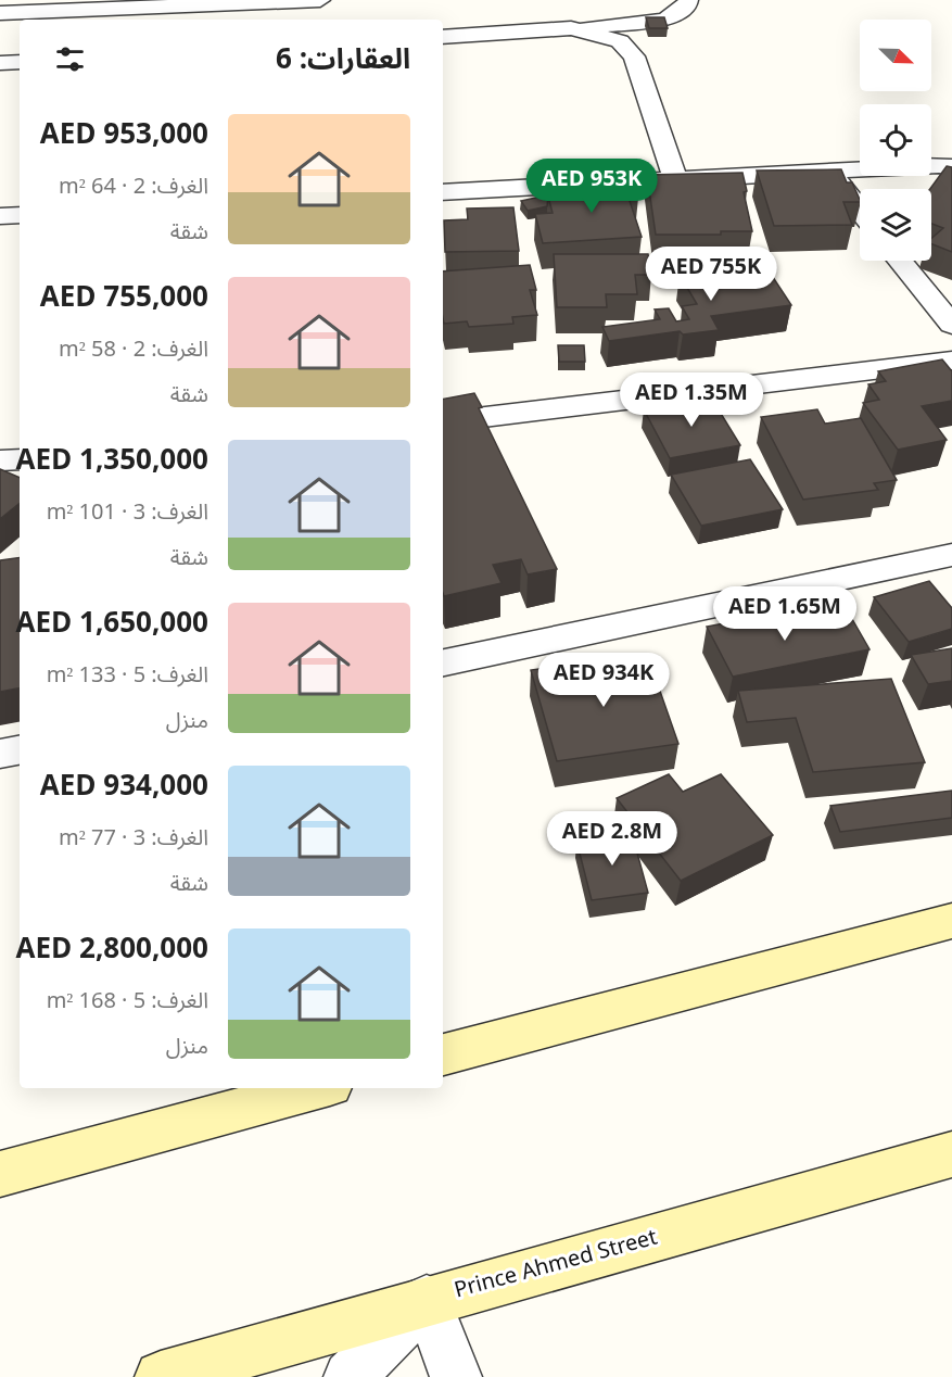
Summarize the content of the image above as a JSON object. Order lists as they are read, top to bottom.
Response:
{
  "streets": {
    "main road": ["Prince Ahmed Street"]
  },
  "north": "bottom right",
  "page": {
    "heading": "العقارات: 6",
    "list": [
      {
        "name": "AED 953,000",
        "note": "الغرف: 2 · 64 m² · شقة"
      },
      {
        "name": "AED 755,000",
        "note": "الغرف: 2 · 58 m² · شقة"
      },
      {
        "name": "AED 1,350,000",
        "note": "الغرف: 3 · 101 m² · شقة"
      },
      {
        "name": "AED 1,650,000",
        "note": "الغرف: 5 · 133 m² · منزل"
      },
      {
        "name": "AED 934,000",
        "note": "الغرف: 3 · 77 m² · شقة"
      },
      {
        "name": "AED 2,800,000",
        "note": "الغرف: 5 · 168 m² · منزل"
      }
    ],
    "price": [
      "AED 953K",
      "AED 755K",
      "AED 1.35M",
      "AED 1.65M",
      "AED 934K",
      "AED 2.8M"
    ]
  }
}
